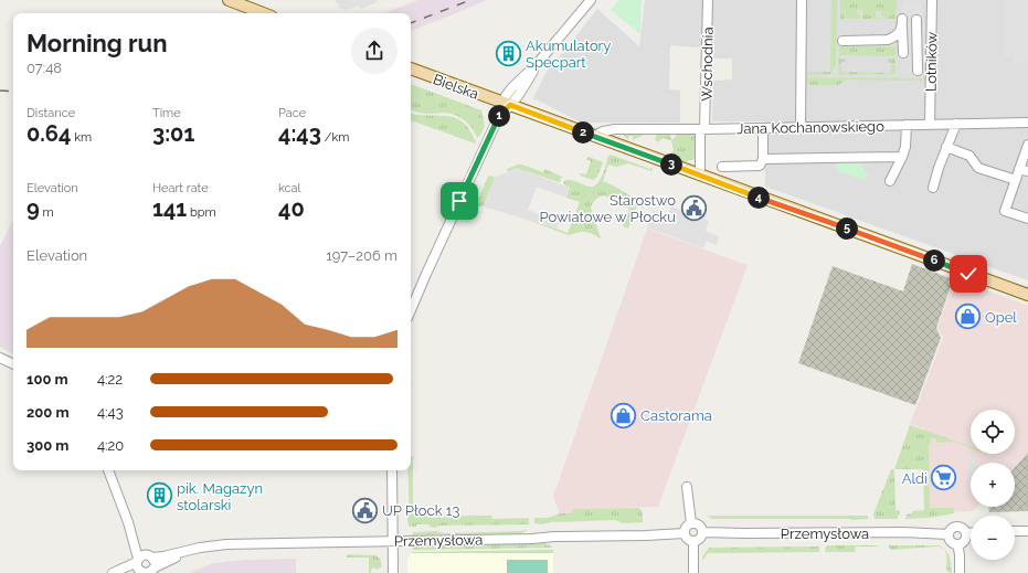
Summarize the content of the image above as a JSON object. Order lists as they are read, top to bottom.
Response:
{
  "streets": {
    "main road": ["Bielska"],
    "street": [
      "Lotników",
      "Wschodnia",
      "Jana Kochanowskiego",
      "Przemysłowa"
    ]
  },
  "crossings": [
    ["Lotników", "Jana Kochanowskiego"],
    ["Wschodnia", "Bielska"],
    ["Wschodnia", "Jana Kochanowskiego"],
    ["Bielska", "Jana Kochanowskiego"]
  ],
  "places": {
    "building": ["Akumulatory Specpart", "pik. Magazyn stolarski"],
    "public building": ["Starostwo Powiatowe w Płocku", "UP Płock 13"],
    "shop": ["Opel", "Castorama"],
    "supermarket": ["Aldi"]
  },
  "page": {
    "heading": ["Morning run", "07:48"],
    "stats": [
      ["Distance", "0.64 km"],
      ["Time", "3:01"],
      ["Pace", "4:43 /km"],
      ["Elevation", "9 m"],
      ["Heart rate", "141 bpm"],
      ["kcal", "40"]
    ],
    "pins": [
      "1",
      "2",
      "3",
      "4",
      "5",
      "6"
    ],
    "chart": ["Elevation", "197–206 m"],
    "list": [
      {
        "name": "100 m",
        "note": "4:22"
      },
      {
        "name": "200 m",
        "note": "4:43"
      },
      {
        "name": "300 m",
        "note": "4:20"
      }
    ],
    "map_buttons": ["+", "−"]
  }
}
